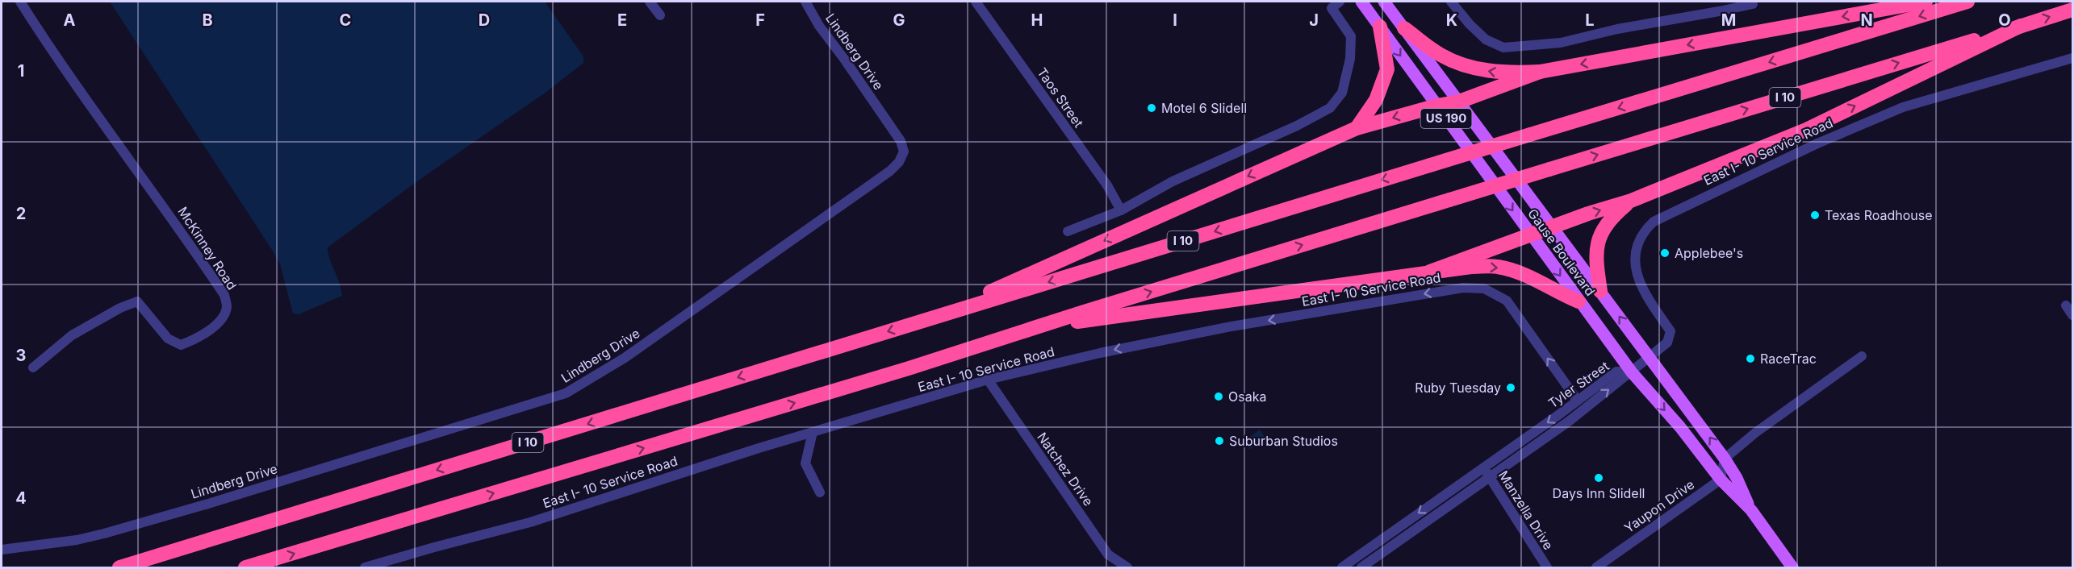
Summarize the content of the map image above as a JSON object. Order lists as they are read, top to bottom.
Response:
{
  "streets": {
    "highway": ["I 10"],
    "main road": ["US 190", "Gause Boulevard"],
    "street": [
      "Lindberg Drive",
      "Taos Street",
      "East I- 10 Service Road",
      "McKinney Road",
      "Tyler Street",
      "Natchez Drive",
      "Yaupon Drive",
      "Manzella Drive"
    ]
  },
  "crossings": [
    ["East I- 10 Service Road", "Gause Boulevard"],
    ["East I- 10 Service Road", "Tyler Street"],
    ["East I- 10 Service Road", "Natchez Drive"],
    ["Gause Boulevard", "Tyler Street"],
    ["Gause Boulevard", "Yaupon Drive"],
    ["Tyler Street", "Manzella Drive"]
  ],
  "places": [
    "Motel 6 Slidell",
    "Texas Roadhouse",
    "Applebee's",
    "RaceTrac",
    "Ruby Tuesday",
    "Osaka",
    "Suburban Studios",
    "Days Inn Slidell"
  ],
  "grid": {
    "columns": [
      "A",
      "B",
      "C",
      "D",
      "E",
      "F",
      "G",
      "H",
      "I",
      "J",
      "K",
      "L",
      "M",
      "N",
      "O"
    ],
    "rows": [
      "1",
      "2",
      "3",
      "4"
    ]
  }
}
